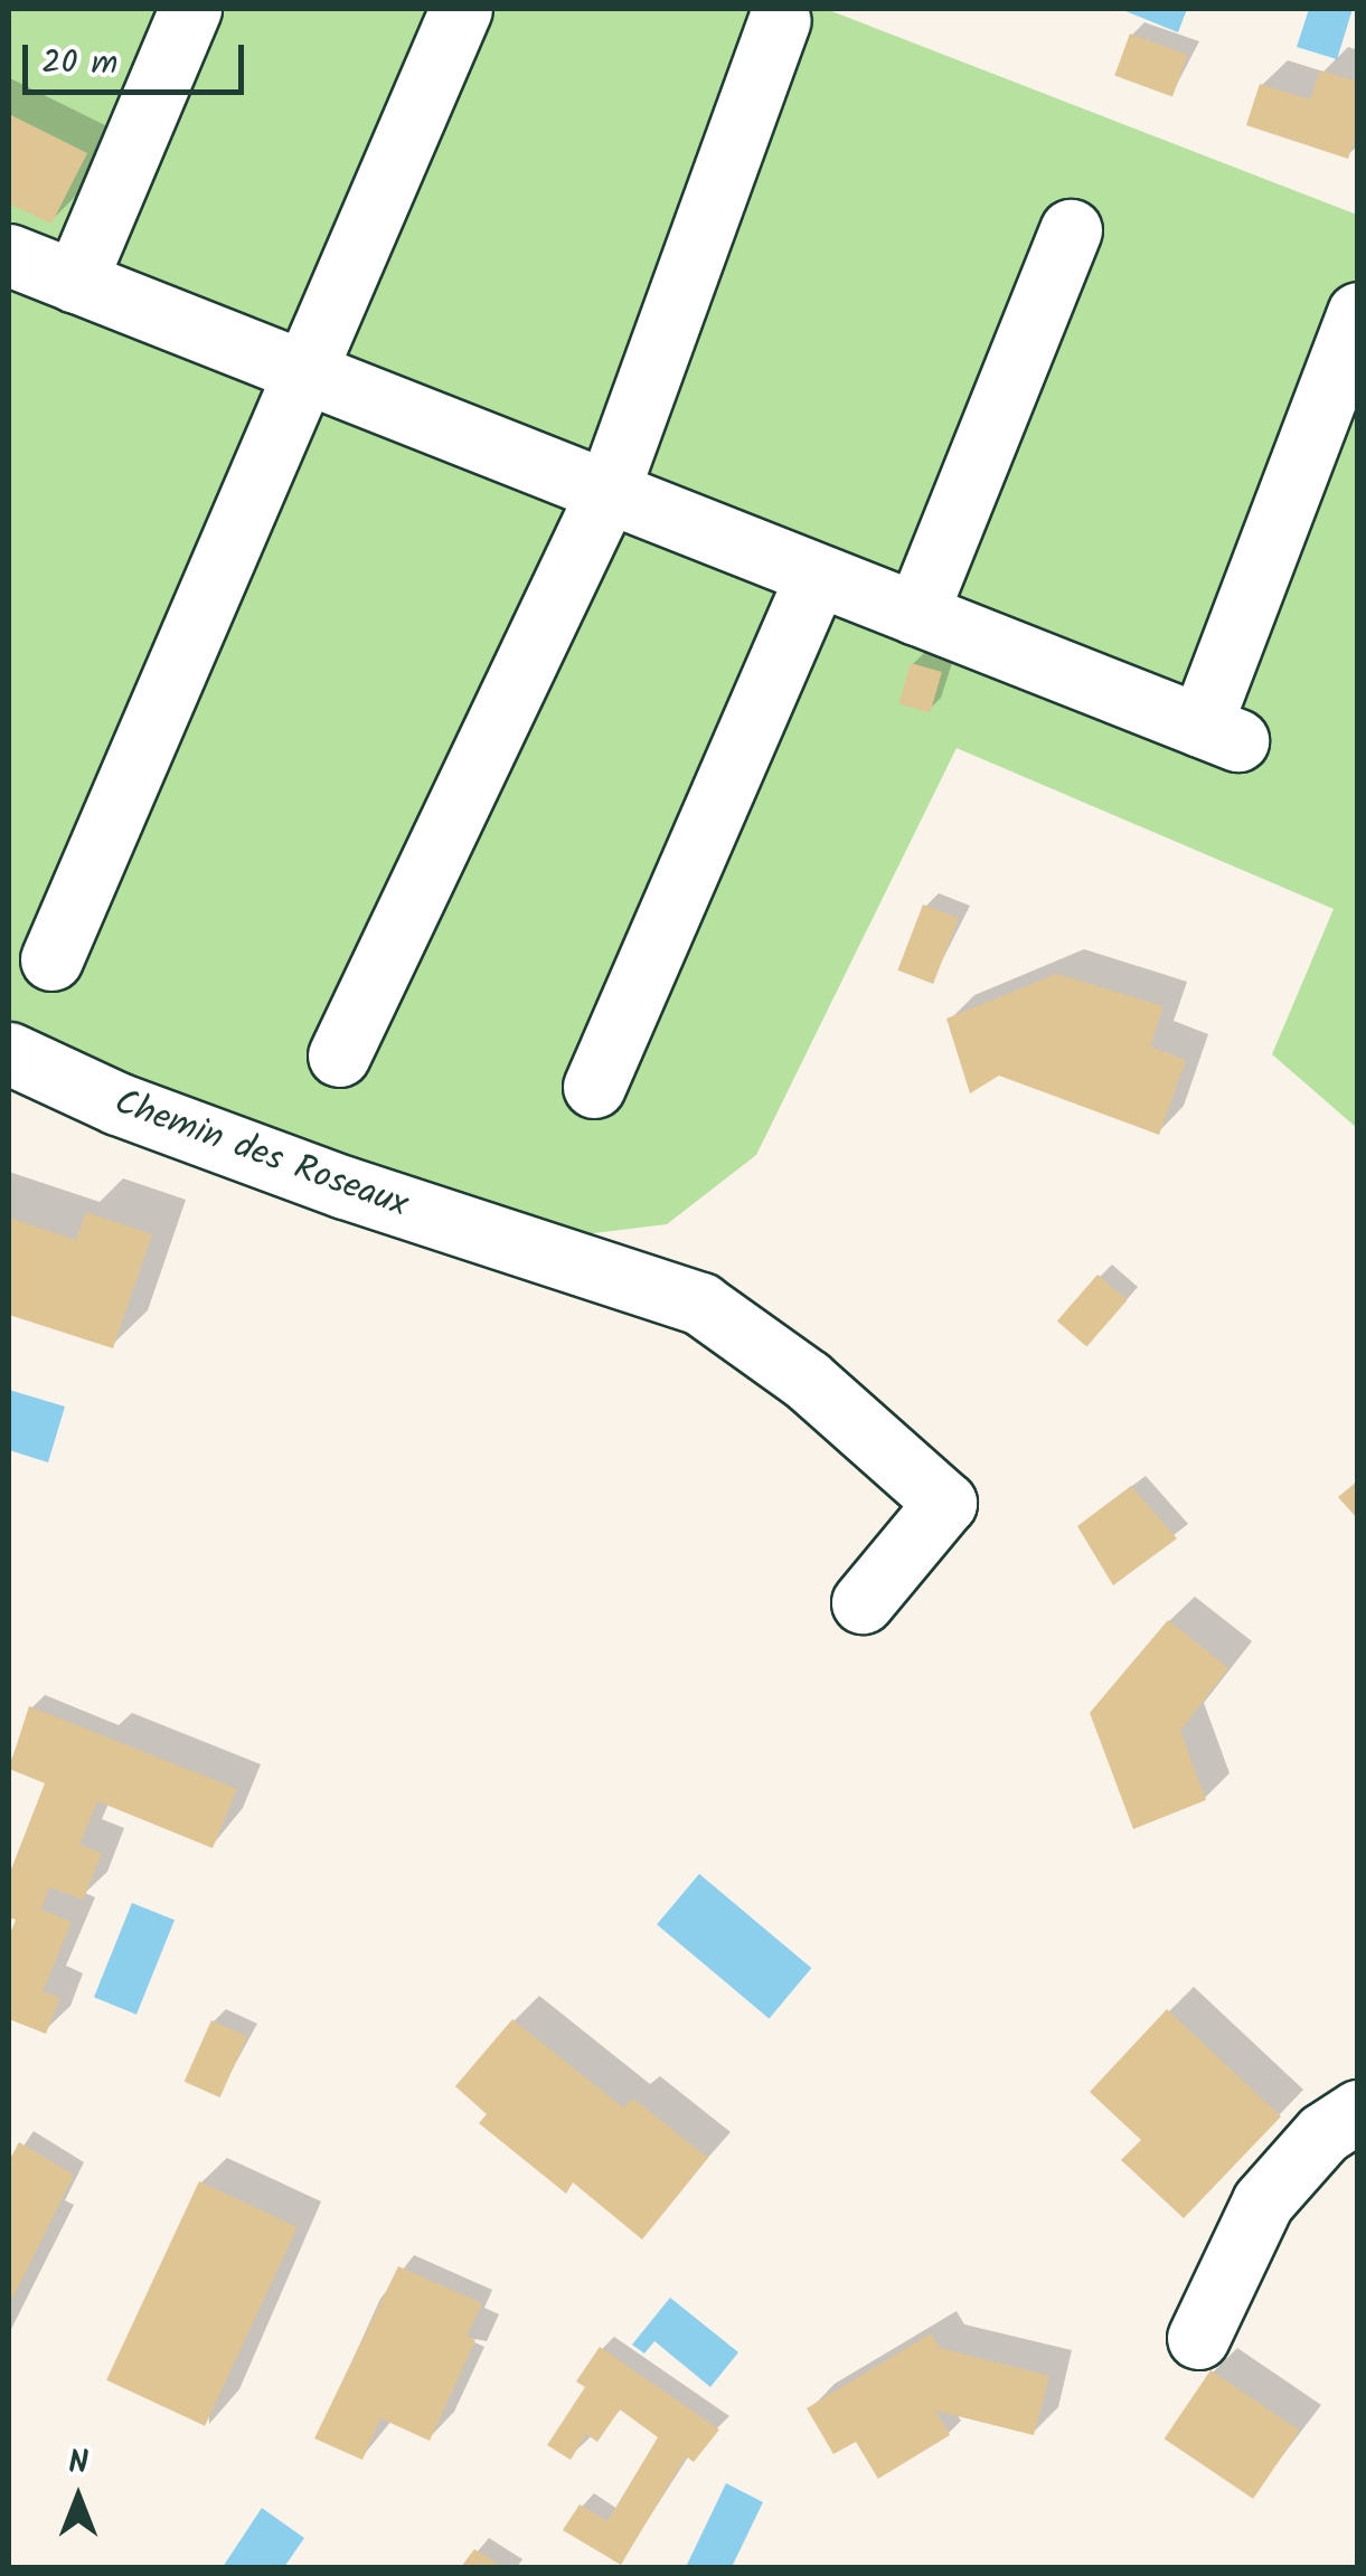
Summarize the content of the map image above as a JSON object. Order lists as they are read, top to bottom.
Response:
{
  "streets": {
    "street": ["Chemin des Roseaux"]
  },
  "scale_bar": "20 m",
  "north": "top"
}
